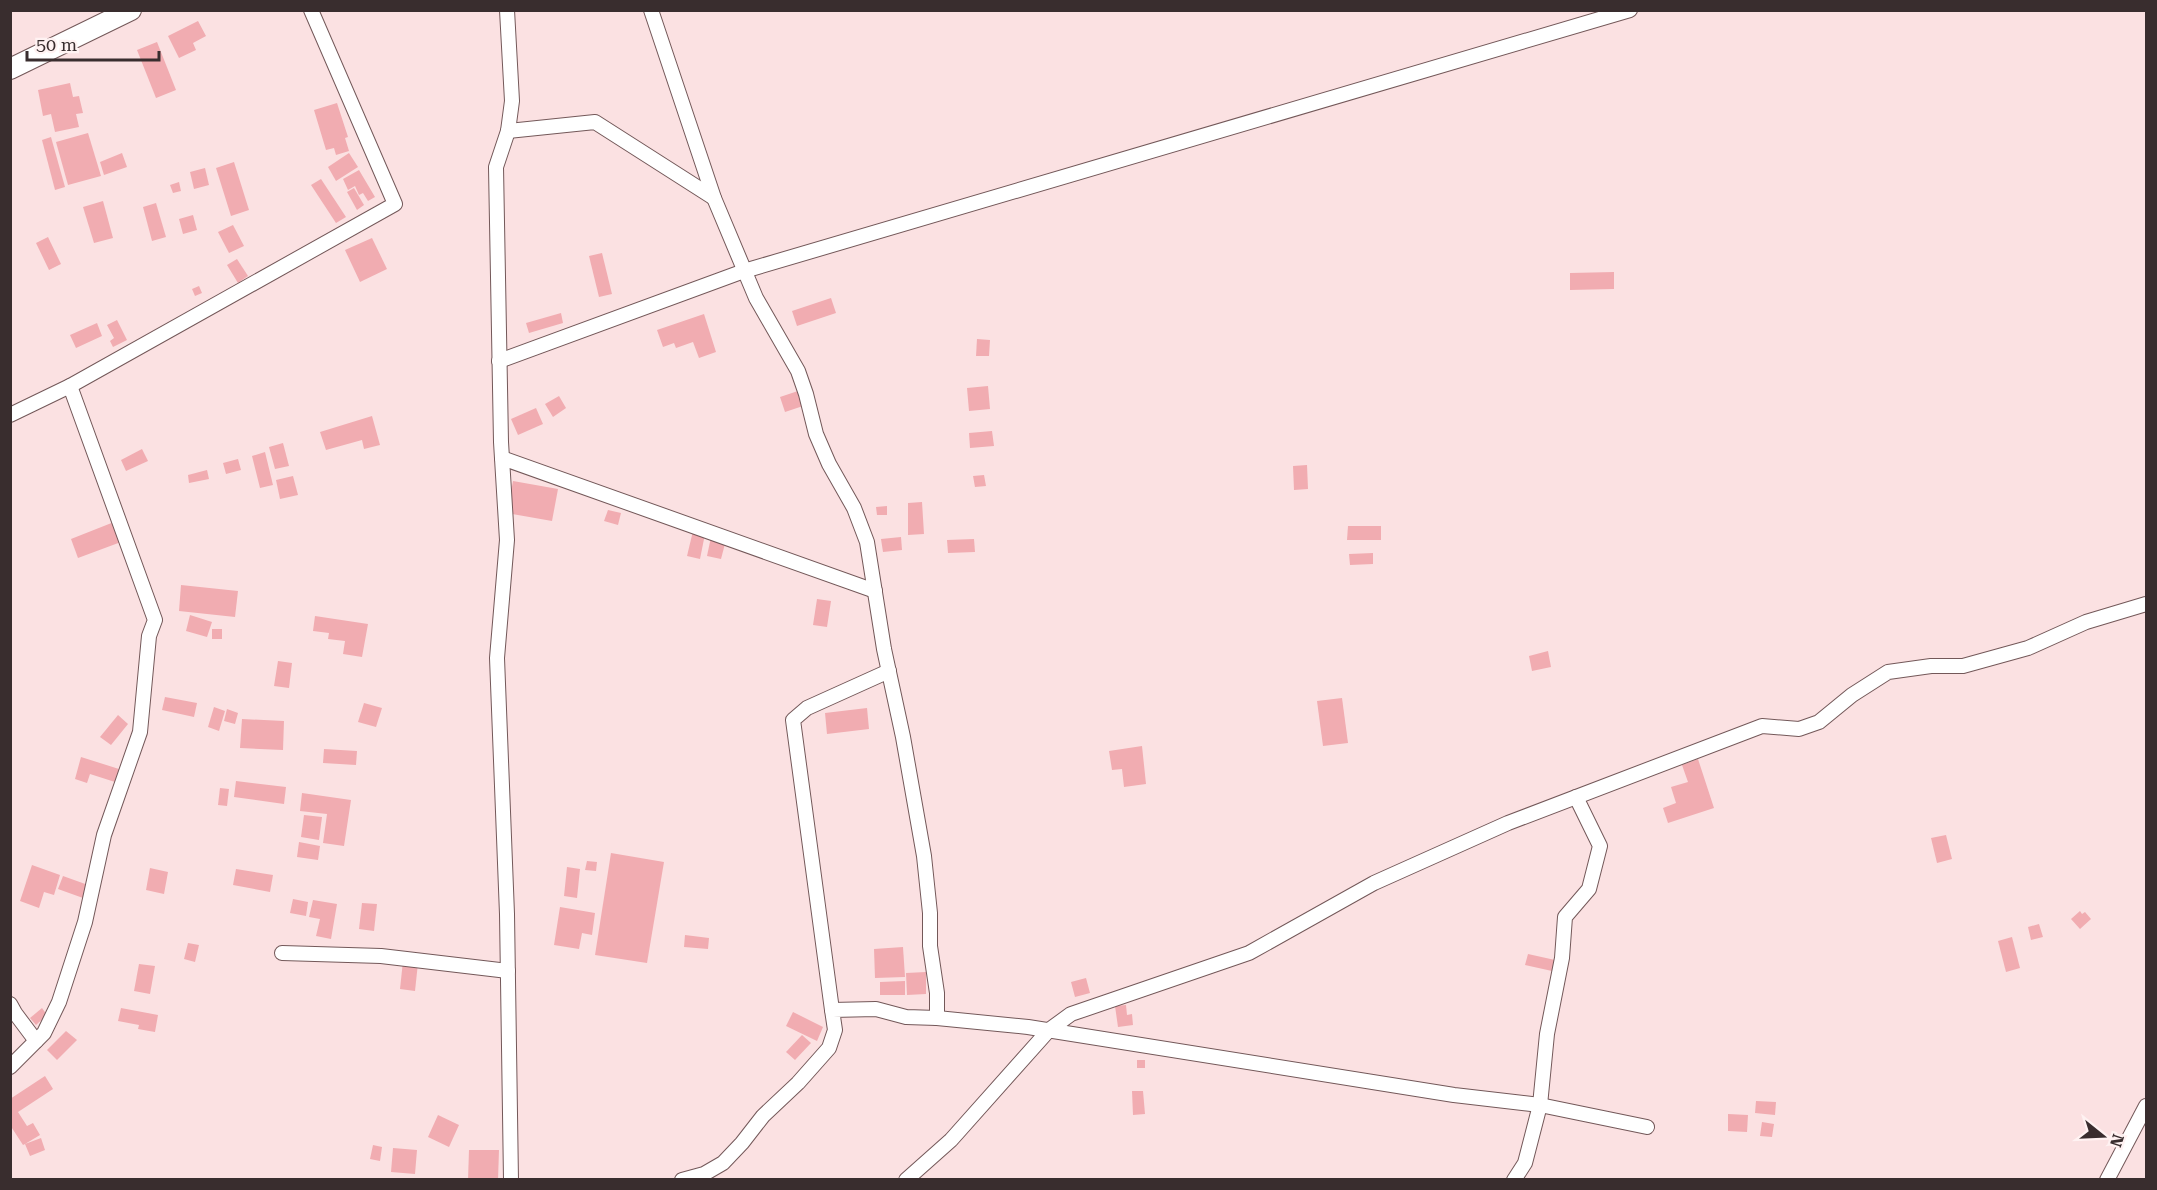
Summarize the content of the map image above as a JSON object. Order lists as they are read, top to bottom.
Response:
{
  "scale_bar": "50 m",
  "north": "right"
}
